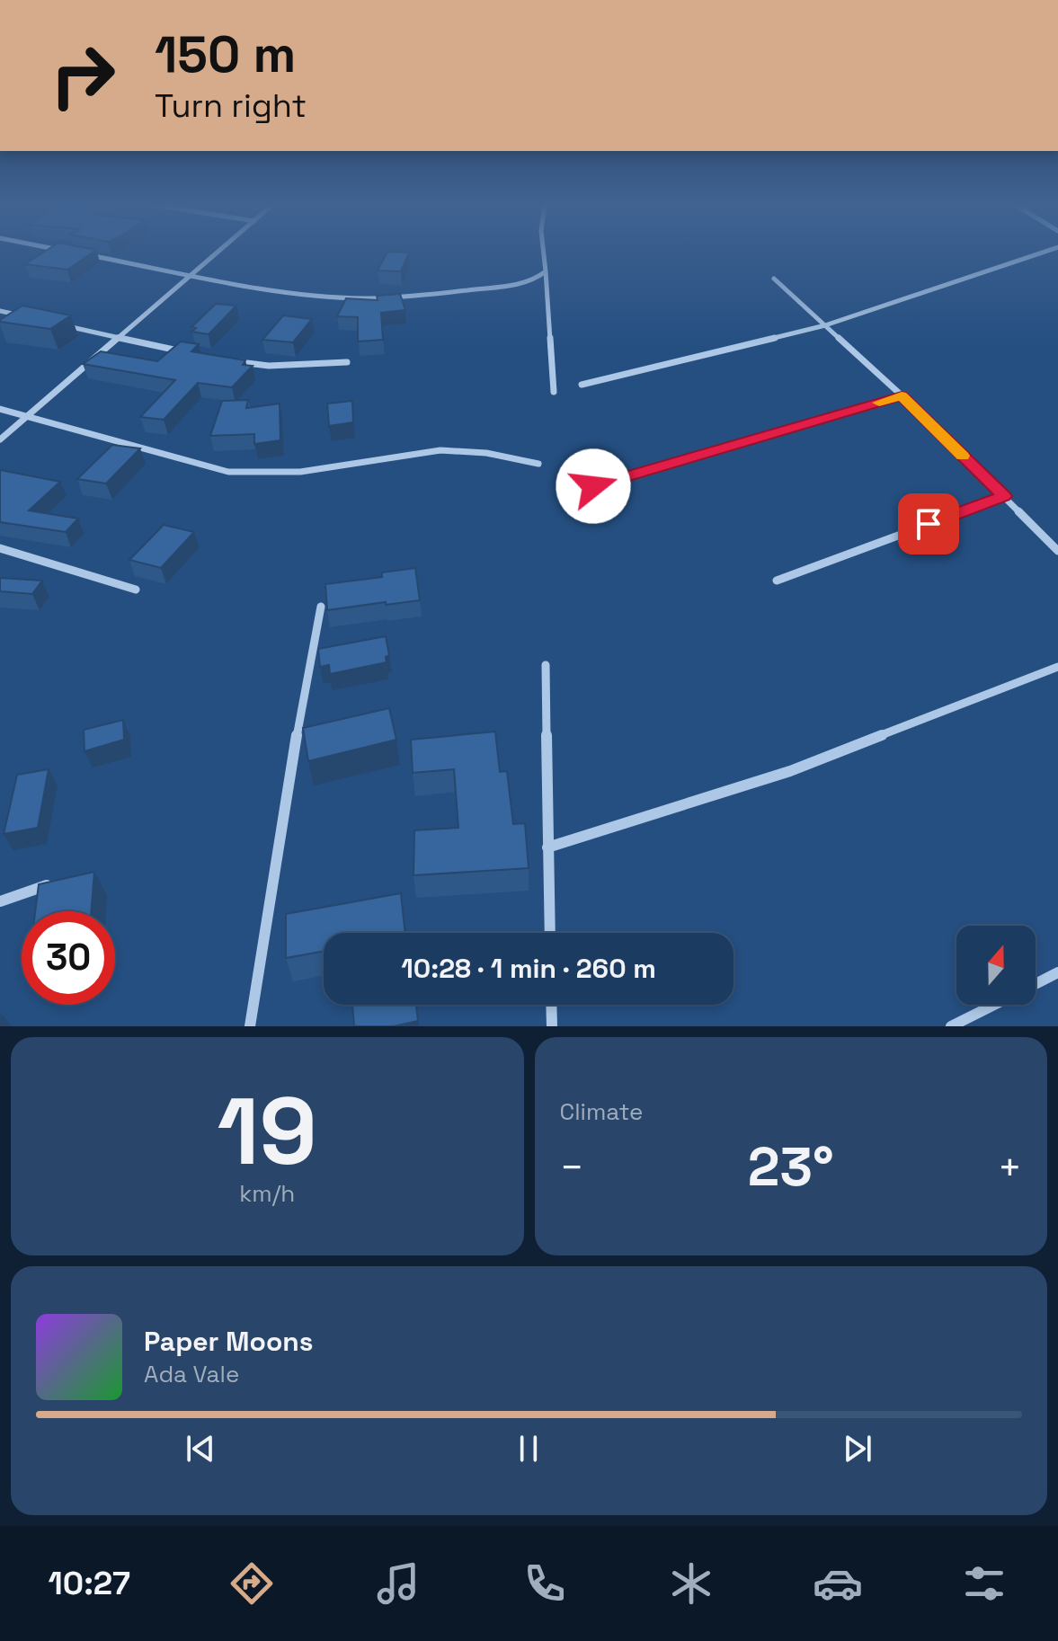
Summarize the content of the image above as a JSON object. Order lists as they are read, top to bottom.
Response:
{
  "north": "top",
  "page": {
    "turn": ["150 m", "Turn right"],
    "limit": "30",
    "trip": "10:28 · 1 min · 260 m",
    "tile": [
      ["19", "km/h"],
      "Climate"
    ],
    "heat": ["−", "23°", "+"],
    "song": ["Paper Moons", "Ada Vale"],
    "tabs": "10:27"
  }
}
